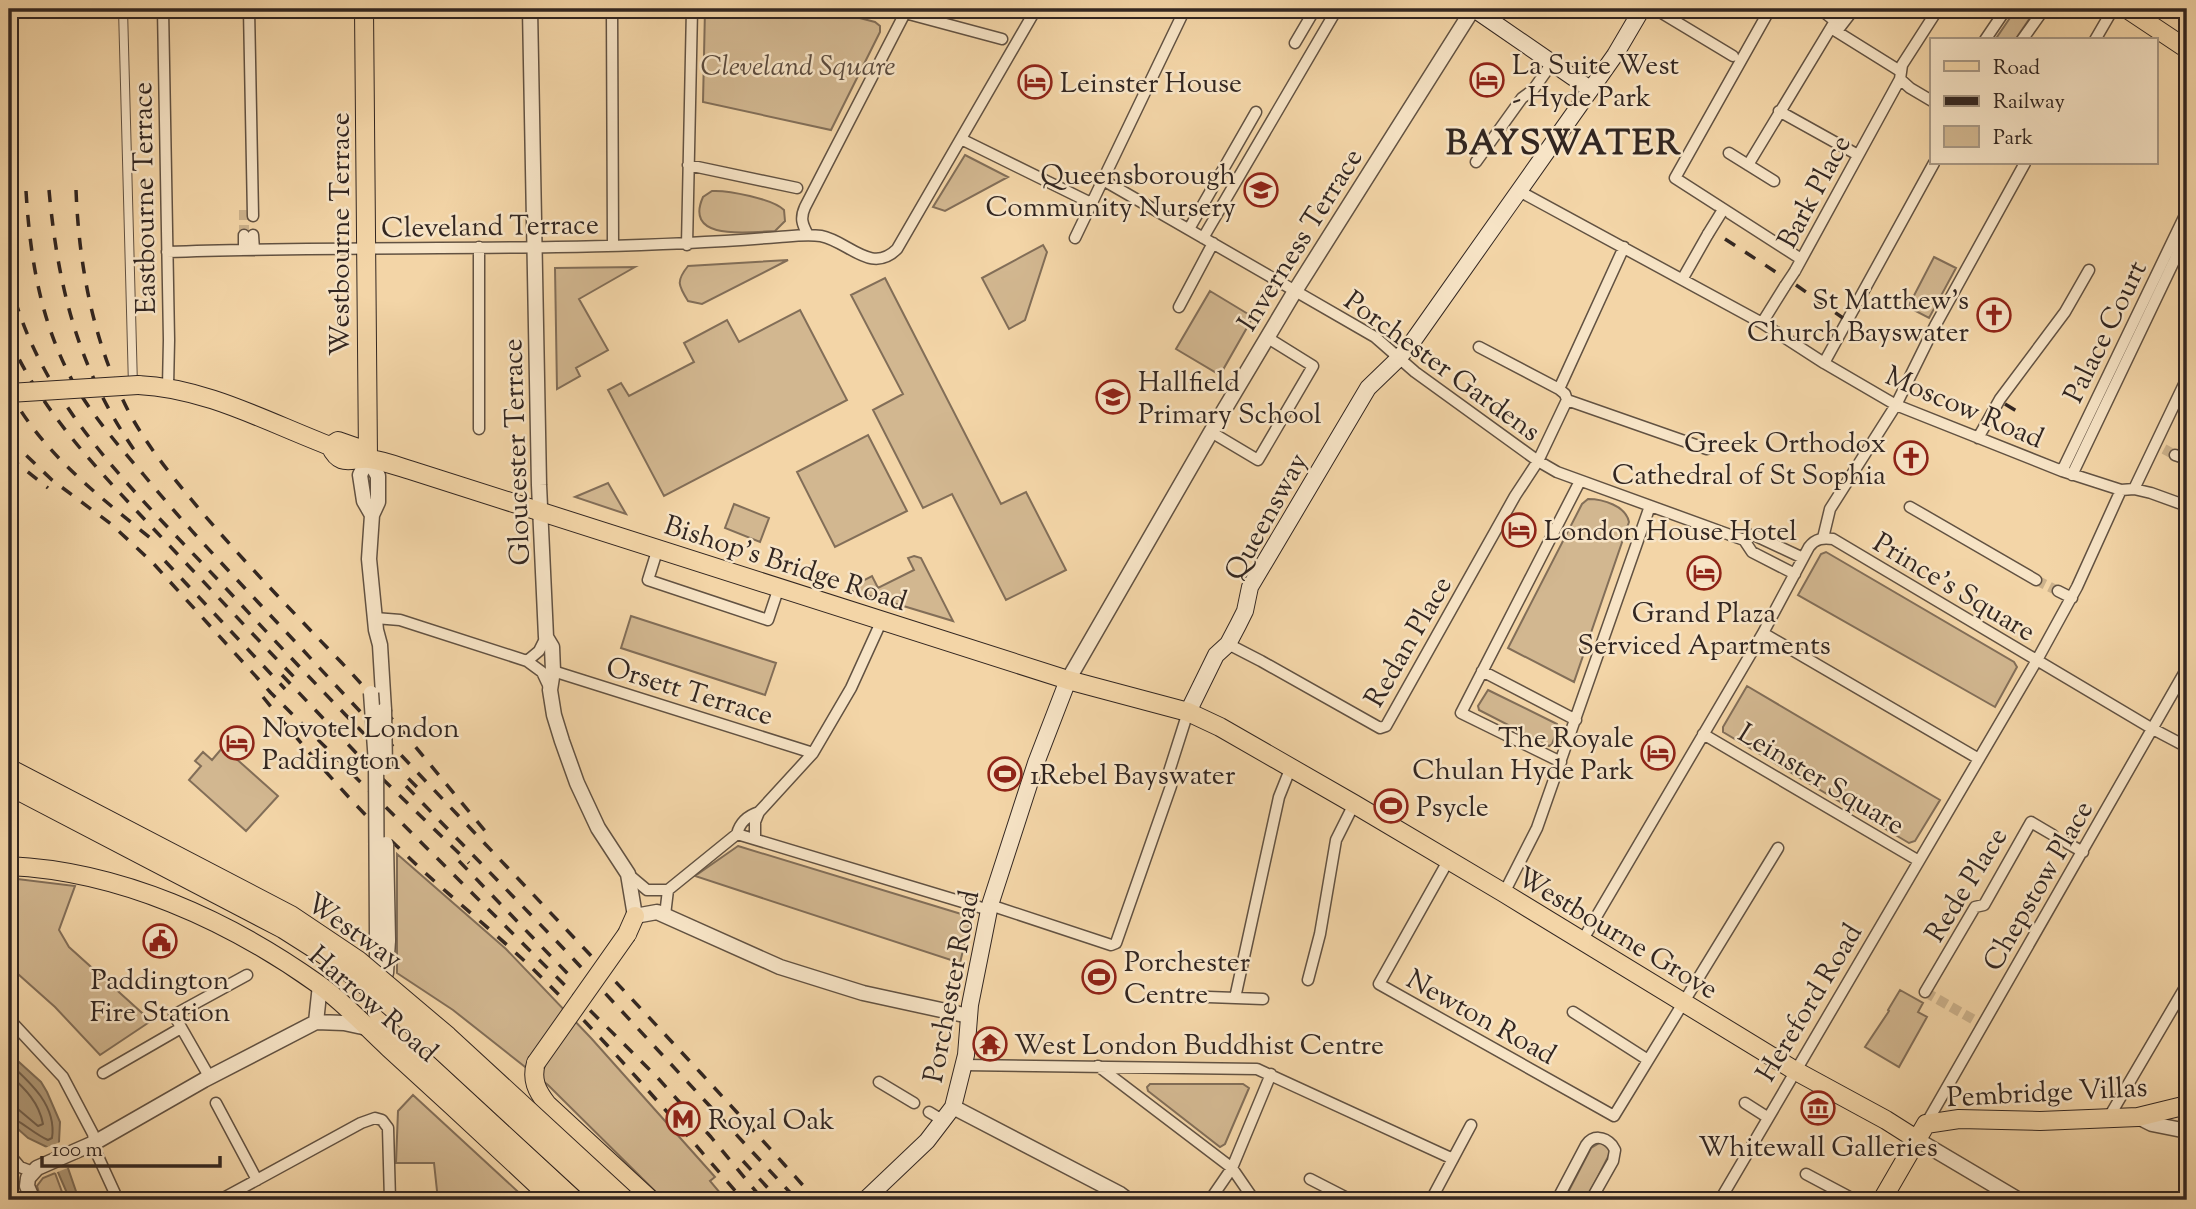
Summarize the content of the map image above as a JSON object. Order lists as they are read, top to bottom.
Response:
{
  "streets": {
    "main road": [
      "Westbourne Terrace",
      "Queensway",
      "Bishop's Bridge Road",
      "Westway",
      "Westbourne Grove",
      "Porchester Road",
      "Harrow Road",
      "Pembridge Villas"
    ],
    "street": [
      "Bark Place",
      "Eastbourne Terrace",
      "Cleveland Terrace",
      "Inverness Terrace",
      "Palace Court",
      "Porchester Gardens",
      "Moscow Road",
      "Gloucester Terrace",
      "Prince's Square",
      "Redan Place",
      "Orsett Terrace",
      "Leinster Square",
      "Rede Place",
      "Chepstow Place",
      "Hereford Road",
      "Newton Road"
    ]
  },
  "crossings": [
    ["Bark Place", "Moscow Road"],
    ["Eastbourne Terrace", "Cleveland Terrace"],
    ["Eastbourne Terrace", "Bishop's Bridge Road"],
    ["Cleveland Terrace", "Westbourne Terrace"],
    ["Cleveland Terrace", "Gloucester Terrace"],
    ["Westbourne Terrace", "Bishop's Bridge Road"],
    ["Inverness Terrace", "Porchester Gardens"],
    ["Inverness Terrace", "Bishop's Bridge Road"],
    ["Inverness Terrace", "Porchester Road"],
    ["Palace Court", "Moscow Road"],
    ["Porchester Gardens", "Queensway"],
    ["Porchester Gardens", "Redan Place"],
    ["Moscow Road", "Queensway"],
    ["Gloucester Terrace", "Bishop's Bridge Road"],
    ["Gloucester Terrace", "Orsett Terrace"],
    ["Queensway", "Bishop's Bridge Road"],
    ["Queensway", "Redan Place"],
    ["Queensway", "Westbourne Grove"],
    ["Queensway", "Porchester Road"],
    ["Bishop's Bridge Road", "Westbourne Grove"],
    ["Bishop's Bridge Road", "Porchester Road"],
    ["Prince's Square", "Leinster Square"],
    ["Leinster Square", "Westbourne Grove"],
    ["Leinster Square", "Hereford Road"],
    ["Chepstow Place", "Westbourne Grove"],
    ["Chepstow Place", "Pembridge Villas"],
    ["Westbourne Grove", "Hereford Road"],
    ["Westbourne Grove", "Newton Road"],
    ["Westbourne Grove", "Pembridge Villas"]
  ],
  "districts": ["BAYSWATER"],
  "parks": ["Cleveland Square"],
  "places": {
    "hotel": [
      "La Suite West - Hyde Park",
      "Leinster House",
      "London House Hotel",
      "Grand Plaza Serviced Apartments",
      "Novotel London Paddington",
      "The Royale Chulan Hyde Park"
    ],
    "school or university": ["Queensborough Community Nursery", "Hallfield Primary School"],
    "church": ["St Matthew's Church Bayswater", "Greek Orthodox Cathedral of St Sophia"],
    "sports": ["1Rebel Bayswater", "Psycle", "Porchester Centre"],
    "public building": ["Paddington Fire Station"],
    "temple": ["West London Buddhist Centre"],
    "museum": ["Whitewall Galleries"],
    "metro station": ["Royal Oak"]
  },
  "legend": ["Road", "Railway", "Park"],
  "scale_bar": "100 m"
}
